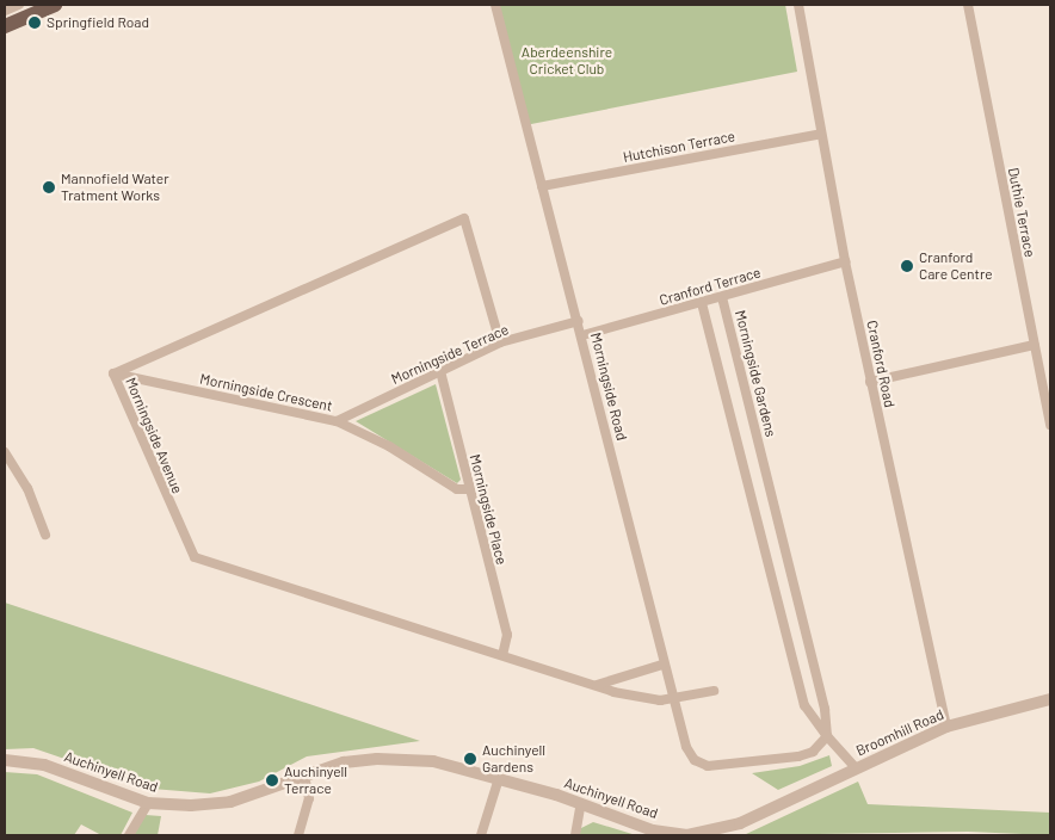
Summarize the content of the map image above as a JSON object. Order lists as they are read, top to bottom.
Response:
{
  "streets": {
    "street": [
      "Hutchison Terrace",
      "Duthie Terrace",
      "Cranford Terrace",
      "Morningside Terrace",
      "Cranford Road",
      "Morningside Gardens",
      "Morningside Road",
      "Morningside Crescent",
      "Morningside Avenue",
      "Morningside Place",
      "Broomhill Road",
      "Auchinyell Road"
    ]
  },
  "crossings": [
    ["Hutchison Terrace", "Cranford Road"],
    ["Hutchison Terrace", "Morningside Road"],
    ["Cranford Terrace", "Cranford Road"],
    ["Cranford Terrace", "Morningside Gardens"],
    ["Cranford Terrace", "Morningside Road"],
    ["Morningside Terrace", "Morningside Road"],
    ["Morningside Terrace", "Morningside Crescent"],
    ["Morningside Terrace", "Morningside Avenue"],
    ["Morningside Terrace", "Morningside Place"],
    ["Cranford Road", "Broomhill Road"],
    ["Morningside Gardens", "Morningside Road"],
    ["Morningside Gardens", "Broomhill Road"],
    ["Morningside Road", "Morningside Avenue"],
    ["Morningside Road", "Broomhill Road"],
    ["Morningside Crescent", "Morningside Avenue"],
    ["Morningside Crescent", "Morningside Place"],
    ["Morningside Avenue", "Morningside Place"],
    ["Broomhill Road", "Auchinyell Road"]
  ],
  "parks": ["Aberdeenshire Cricket Club"],
  "places": [
    "Springfield Road",
    "Mannofield Water Tratment Works",
    "Cranford Care Centre",
    "Auchinyell Gardens",
    "Auchinyell Terrace"
  ]
}
